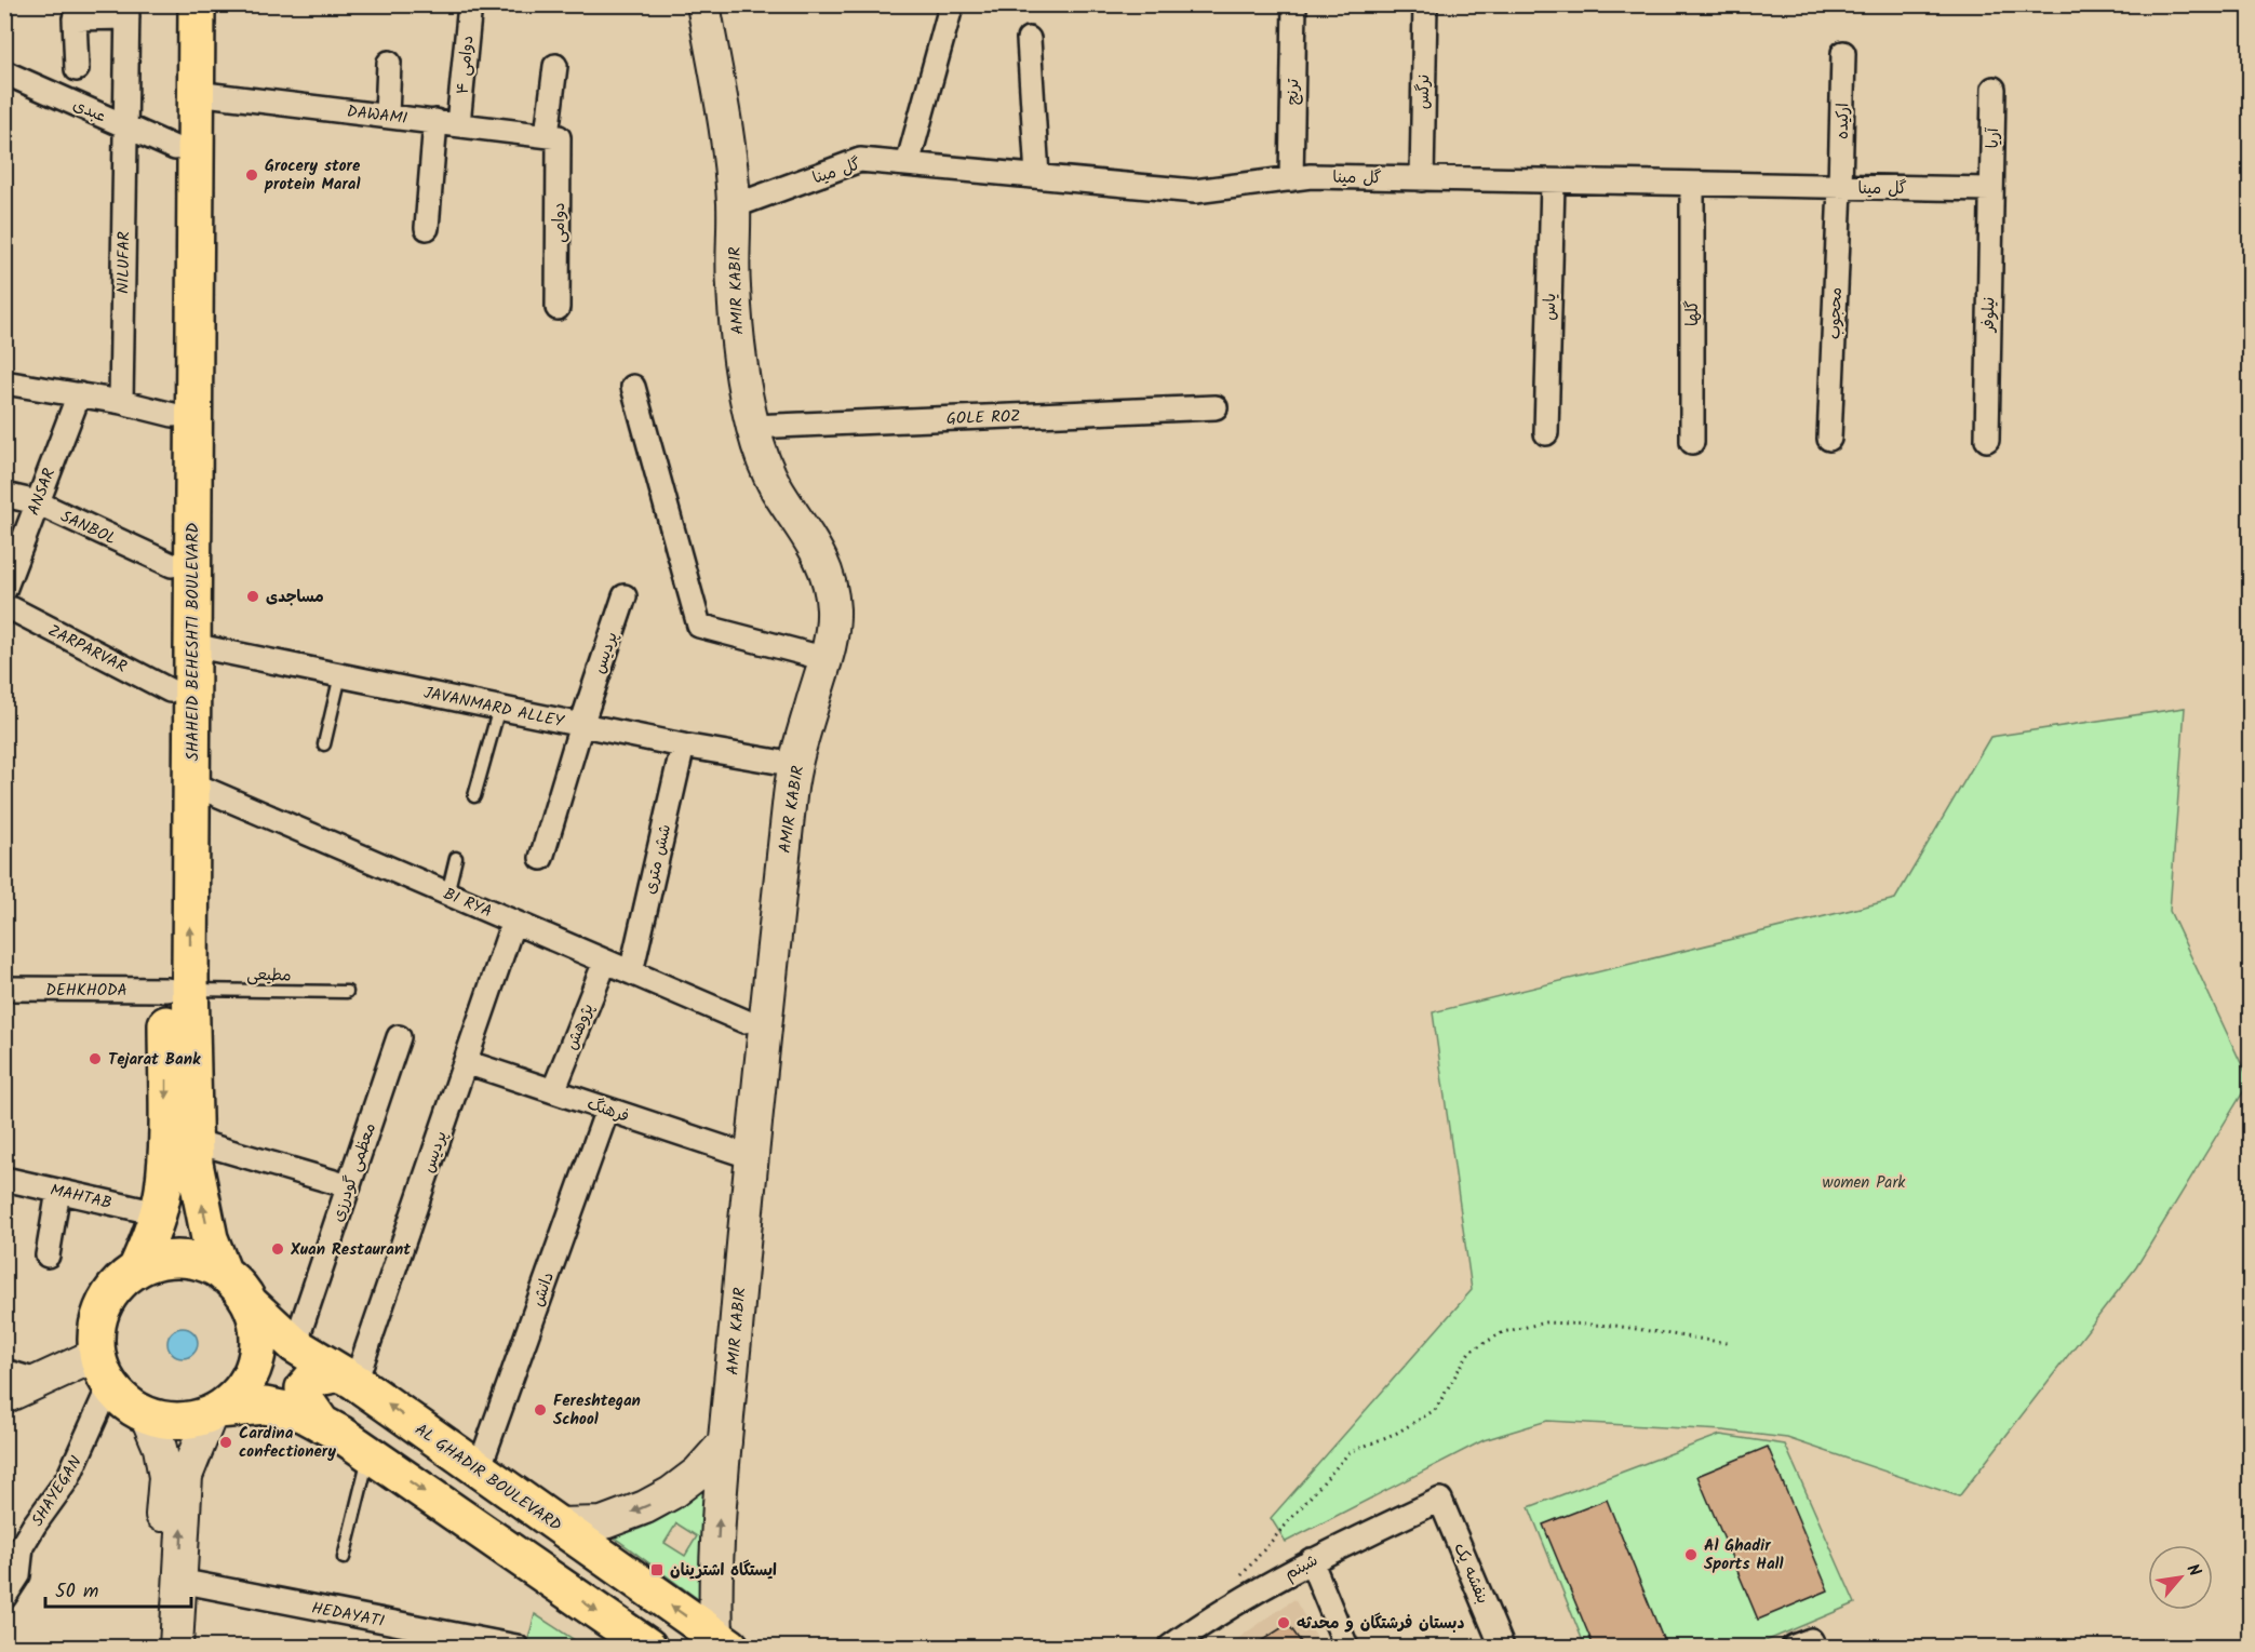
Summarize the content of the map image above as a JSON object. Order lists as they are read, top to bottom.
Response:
{
  "streets": {
    "main road": ["SHAHEID BEHESHTI BOULEVARD", "AL GHADIR BOULEVARD"],
    "street": [
      "دوامی ۴",
      "ترنج",
      "نرگس",
      "عبدی",
      "DAWAMI",
      "ارکیده",
      "آریا",
      "گل مینا",
      "دوامی",
      "NILUFAR",
      "AMIR KABIR",
      "یاس",
      "گلها",
      "محجوب",
      "نیلوفر",
      "GOLE ROZ",
      "ANSAR",
      "SANBOL",
      "ZARPARVAR",
      "پردیس",
      "JAVANMARD ALLEY",
      "شش متری",
      "BI RYA",
      "DEHKHODA",
      "پژوهش",
      "فرهنگ",
      "معظمی گودرزی",
      "MAHTAB",
      "دانش",
      "SHAYEGAN",
      "شبنم",
      "بنفشه یک",
      "HEDAYATI"
    ],
    "lane": ["مطیعی"]
  },
  "crossings": [
    ["دوامی ۴", "DAWAMI"],
    ["ترنج", "گل مینا"],
    ["نرگس", "گل مینا"],
    ["عبدی", "NILUFAR"],
    ["عبدی", "SHAHEID BEHESHTI BOULEVARD"],
    ["DAWAMI", "دوامی"],
    ["DAWAMI", "SHAHEID BEHESHTI BOULEVARD"],
    ["ارکیده", "گل مینا"],
    ["ارکیده", "محجوب"],
    ["آریا", "گل مینا"],
    ["آریا", "نیلوفر"],
    ["گل مینا", "AMIR KABIR"],
    ["گل مینا", "یاس"],
    ["گل مینا", "گلها"],
    ["گل مینا", "محجوب"],
    ["گل مینا", "نیلوفر"],
    ["AMIR KABIR", "GOLE ROZ"],
    ["AMIR KABIR", "JAVANMARD ALLEY"],
    ["AMIR KABIR", "فرهنگ"],
    ["AMIR KABIR", "AL GHADIR BOULEVARD"],
    ["ANSAR", "SANBOL"],
    ["SANBOL", "SHAHEID BEHESHTI BOULEVARD"],
    ["SHAHEID BEHESHTI BOULEVARD", "ZARPARVAR"],
    ["SHAHEID BEHESHTI BOULEVARD", "JAVANMARD ALLEY"],
    ["SHAHEID BEHESHTI BOULEVARD", "BI RYA"],
    ["SHAHEID BEHESHTI BOULEVARD", "مطیعی"],
    ["SHAHEID BEHESHTI BOULEVARD", "DEHKHODA"],
    ["SHAHEID BEHESHTI BOULEVARD", "MAHTAB"],
    ["SHAHEID BEHESHTI BOULEVARD", "AL GHADIR BOULEVARD"],
    ["SHAHEID BEHESHTI BOULEVARD", "SHAYEGAN"],
    ["پردیس", "JAVANMARD ALLEY"],
    ["پردیس", "BI RYA"],
    ["پردیس", "فرهنگ"],
    ["پردیس", "AL GHADIR BOULEVARD"],
    ["JAVANMARD ALLEY", "شش متری"],
    ["شش متری", "BI RYA"],
    ["BI RYA", "پژوهش"],
    ["مطیعی", "DEHKHODA"],
    ["پژوهش", "فرهنگ"],
    ["فرهنگ", "دانش"],
    ["معظمی گودرزی", "AL GHADIR BOULEVARD"],
    ["دانش", "AL GHADIR BOULEVARD"],
    ["AL GHADIR BOULEVARD", "SHAYEGAN"],
    ["شبنم", "بنفشه یک"]
  ],
  "parks": ["women Park"],
  "places": {
    "other": [
      "Grocery store protein Maral",
      "مساجدی",
      "Tejarat Bank",
      "Xuan Restaurant",
      "Fereshtegan School",
      "Cardina confectionery",
      "Al Ghadir Sports Hall",
      "دبستان فرشتگان و محدثه"
    ],
    "transit": ["ایستگاه اشترینان"]
  },
  "scale_bar": "50 m",
  "north": "top right"
}
